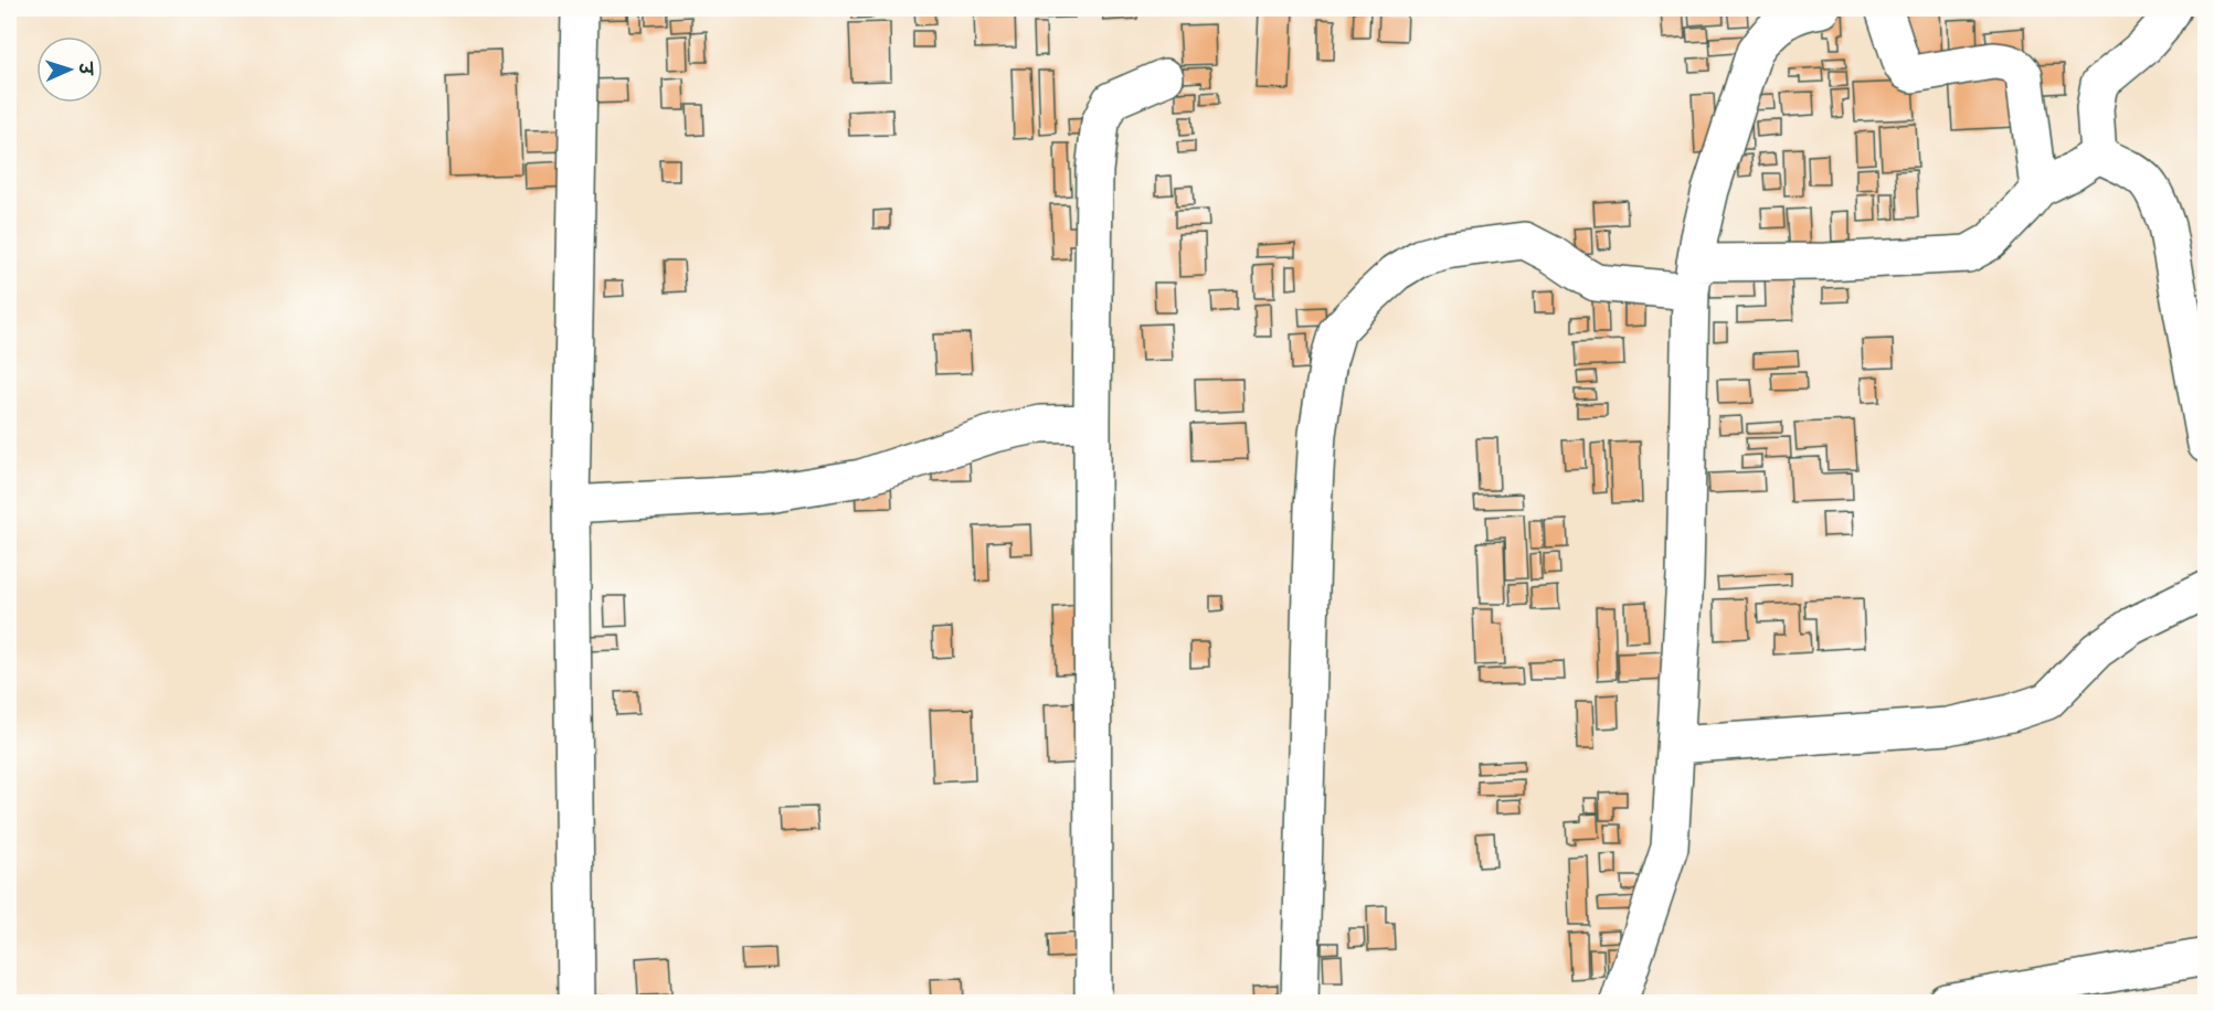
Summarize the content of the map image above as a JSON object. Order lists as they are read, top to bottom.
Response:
{
  "north": "right"
}
